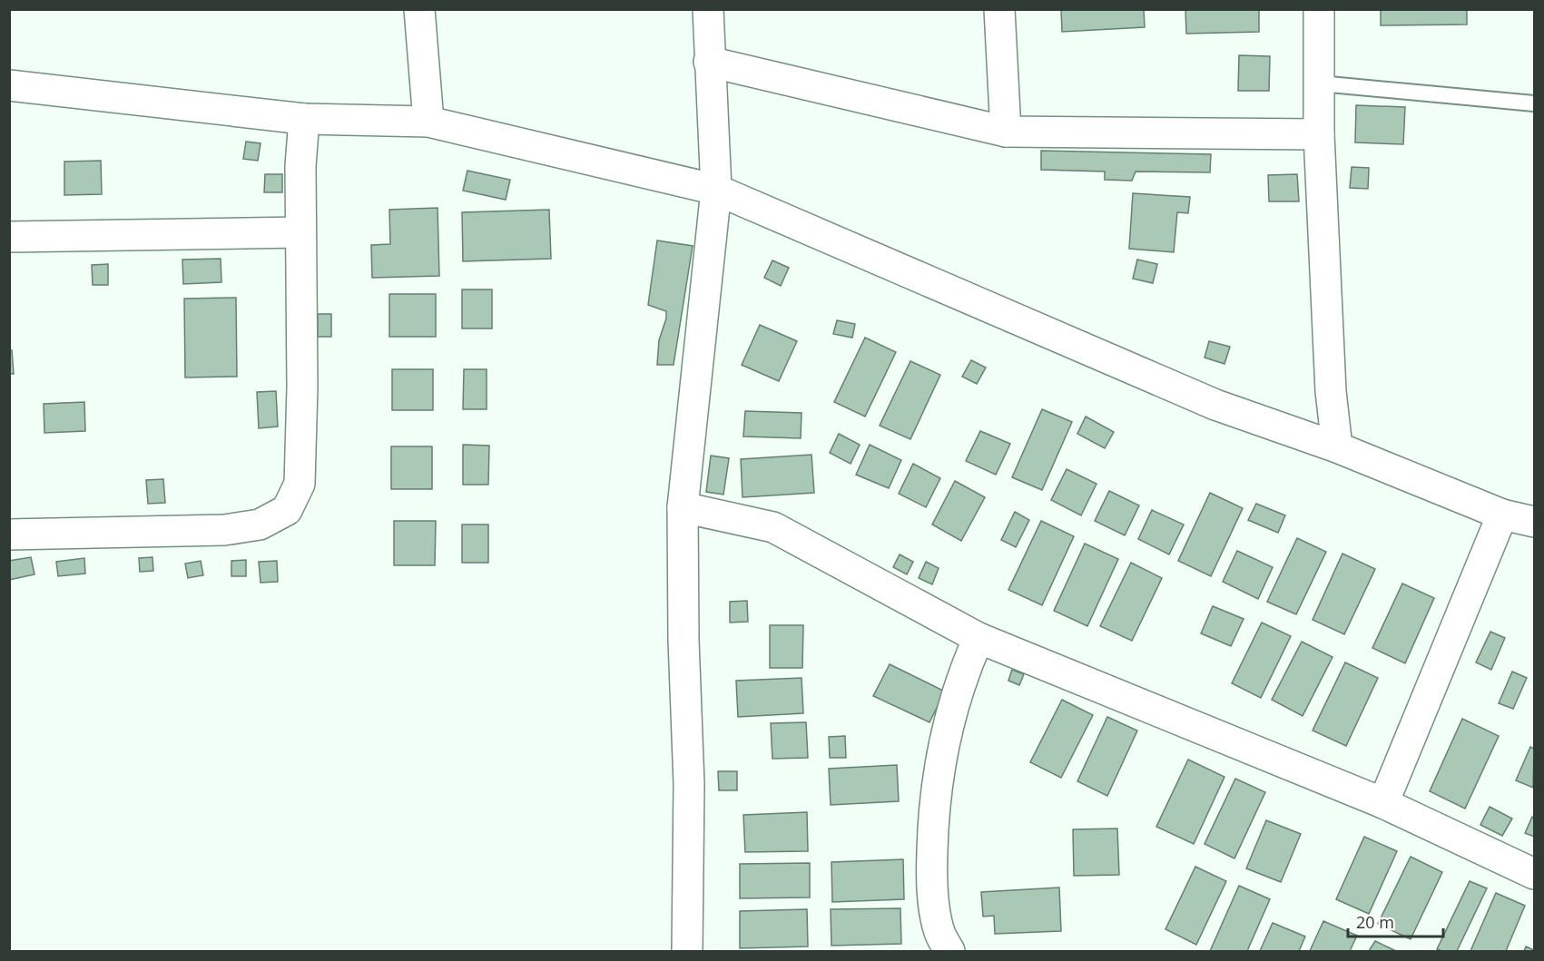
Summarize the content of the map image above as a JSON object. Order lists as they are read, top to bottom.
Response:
{
  "scale_bar": "20 m"
}
